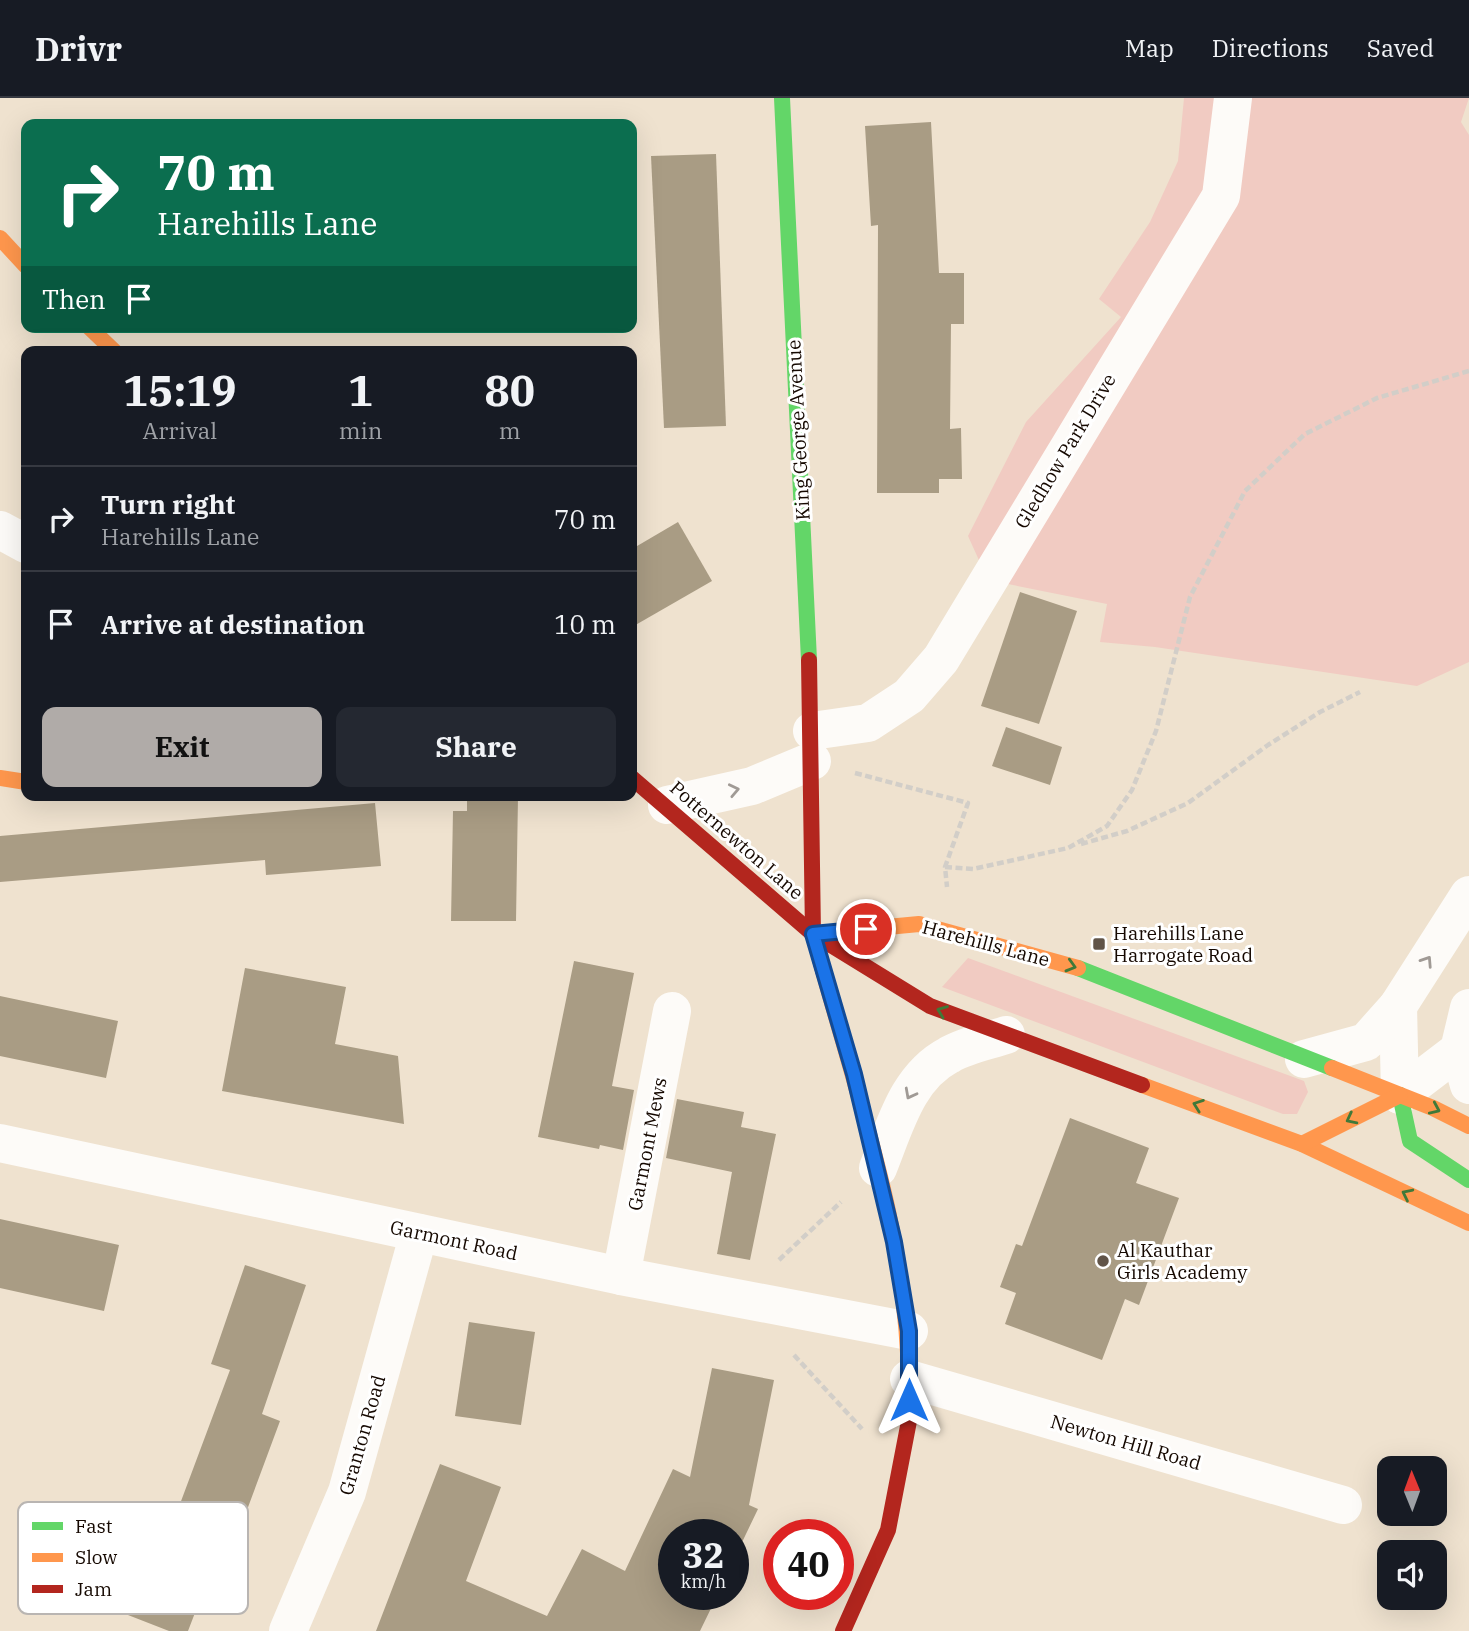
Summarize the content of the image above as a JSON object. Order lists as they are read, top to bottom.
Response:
{
  "streets": {
    "main road": ["King George Avenue", "Potternewton Lane", "Harehills Lane"],
    "street": [
      "Gledhow Park Drive",
      "Garmont Mews",
      "Garmont Road",
      "Granton Road",
      "Newton Hill Road"
    ]
  },
  "crossings": [
    ["King George Avenue", "Gledhow Park Drive"],
    ["King George Avenue", "Potternewton Lane"],
    ["King George Avenue", "Harehills Lane"],
    ["King George Avenue", "Garmont Road"],
    ["King George Avenue", "Newton Hill Road"],
    ["Potternewton Lane", "Harehills Lane"],
    ["Garmont Mews", "Garmont Road"],
    ["Garmont Road", "Granton Road"]
  ],
  "places": {
    "transit": ["Harehills Lane Harrogate Road"],
    "other": ["Al Kauthar Girls Academy"]
  },
  "legend": ["Fast", "Slow", "Jam"],
  "north": "top",
  "page": {
    "header": "Drivr",
    "nav": ["Map", "Directions", "Saved"],
    "turn": ["70 m", "Harehills Lane"],
    "then": "Then",
    "eta": [
      "15:19",
      "Arrival",
      "1",
      "min",
      "80",
      "m"
    ],
    "list": [
      {
        "name": "Turn right",
        "note": "Harehills Lane",
        "value": "70 m"
      },
      {
        "name": "Arrive at destination",
        "value": "10 m"
      }
    ],
    "buttons": ["Exit", "Share"],
    "speed": "32 km/h",
    "limit": "40"
  }
}
